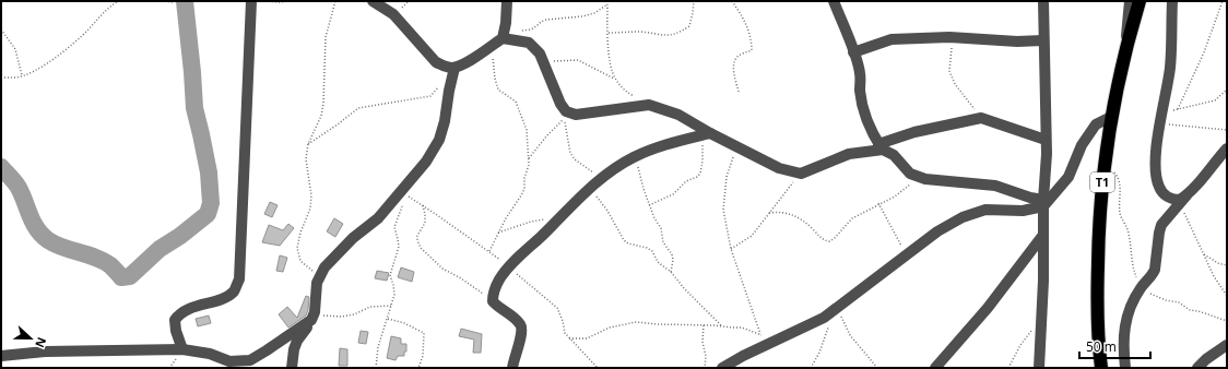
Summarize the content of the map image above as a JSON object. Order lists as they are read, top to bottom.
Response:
{
  "streets": {
    "highway": ["T1"]
  },
  "scale_bar": "50 m",
  "north": "right"
}
